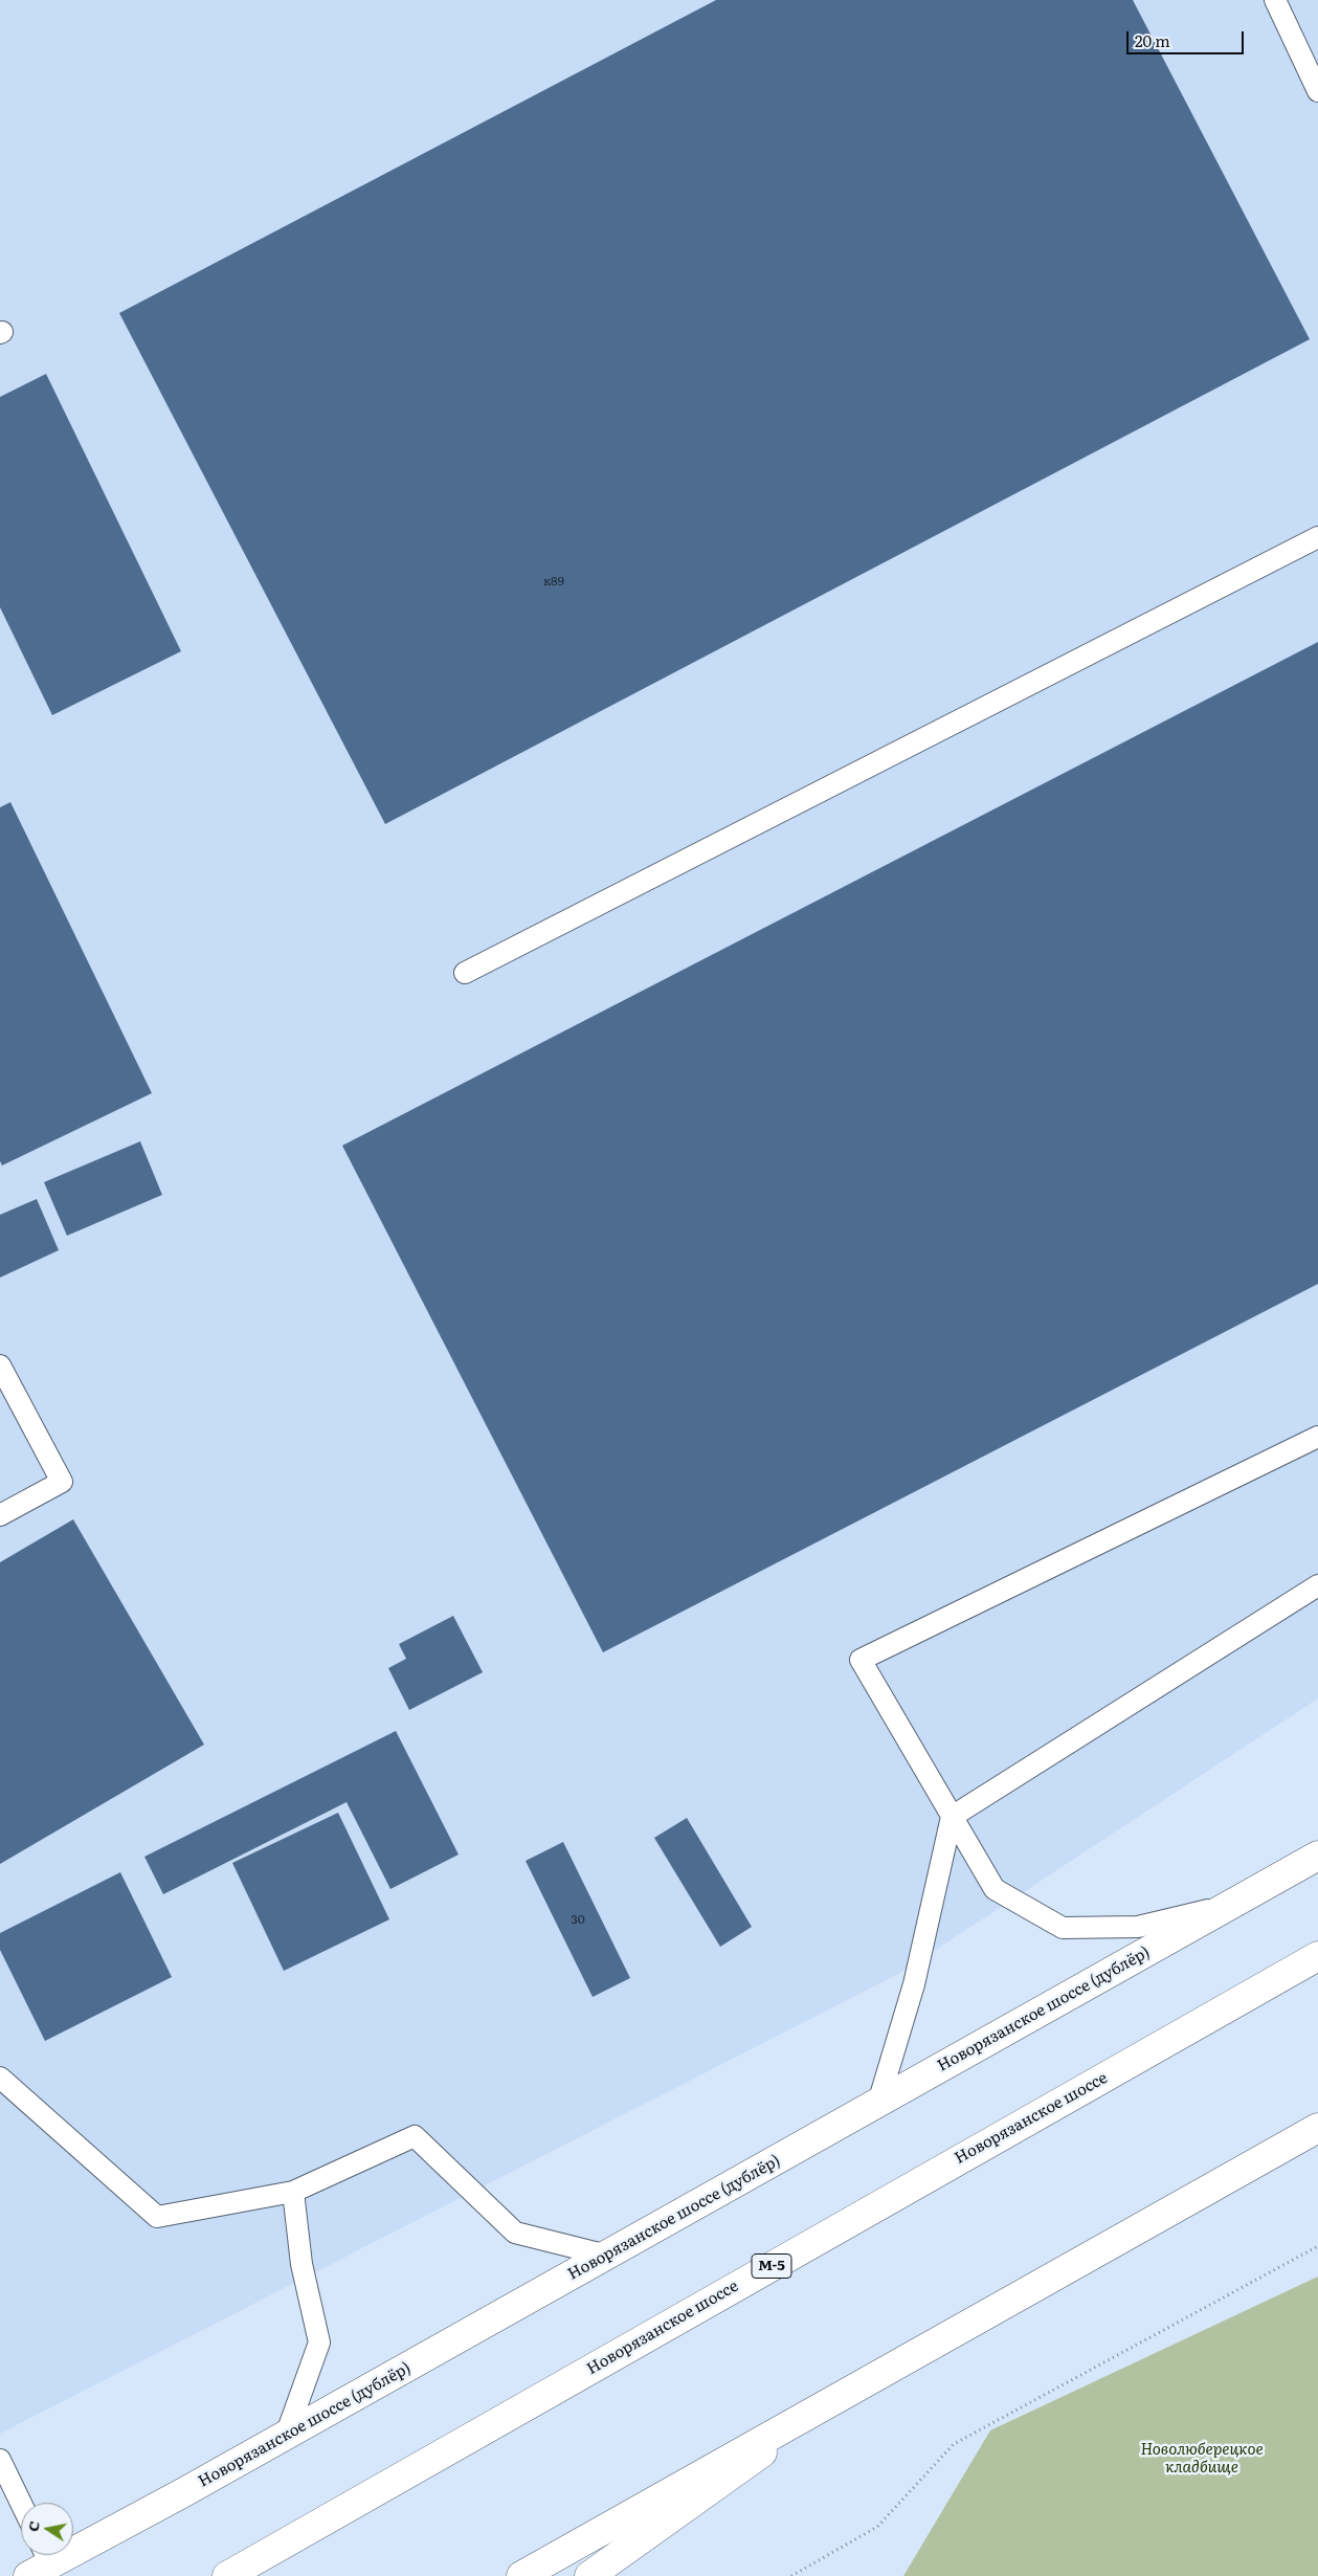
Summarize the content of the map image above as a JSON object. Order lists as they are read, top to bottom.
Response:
{
  "streets": {
    "main road": ["Новорязанское шоссе (дублёр)", "Новорязанское шоссе", "М-5"]
  },
  "parks": ["Новолюберецкое кладбище"],
  "house_numbers": ["к89", "30"],
  "scale_bar": "20 m",
  "north": "left"
}
